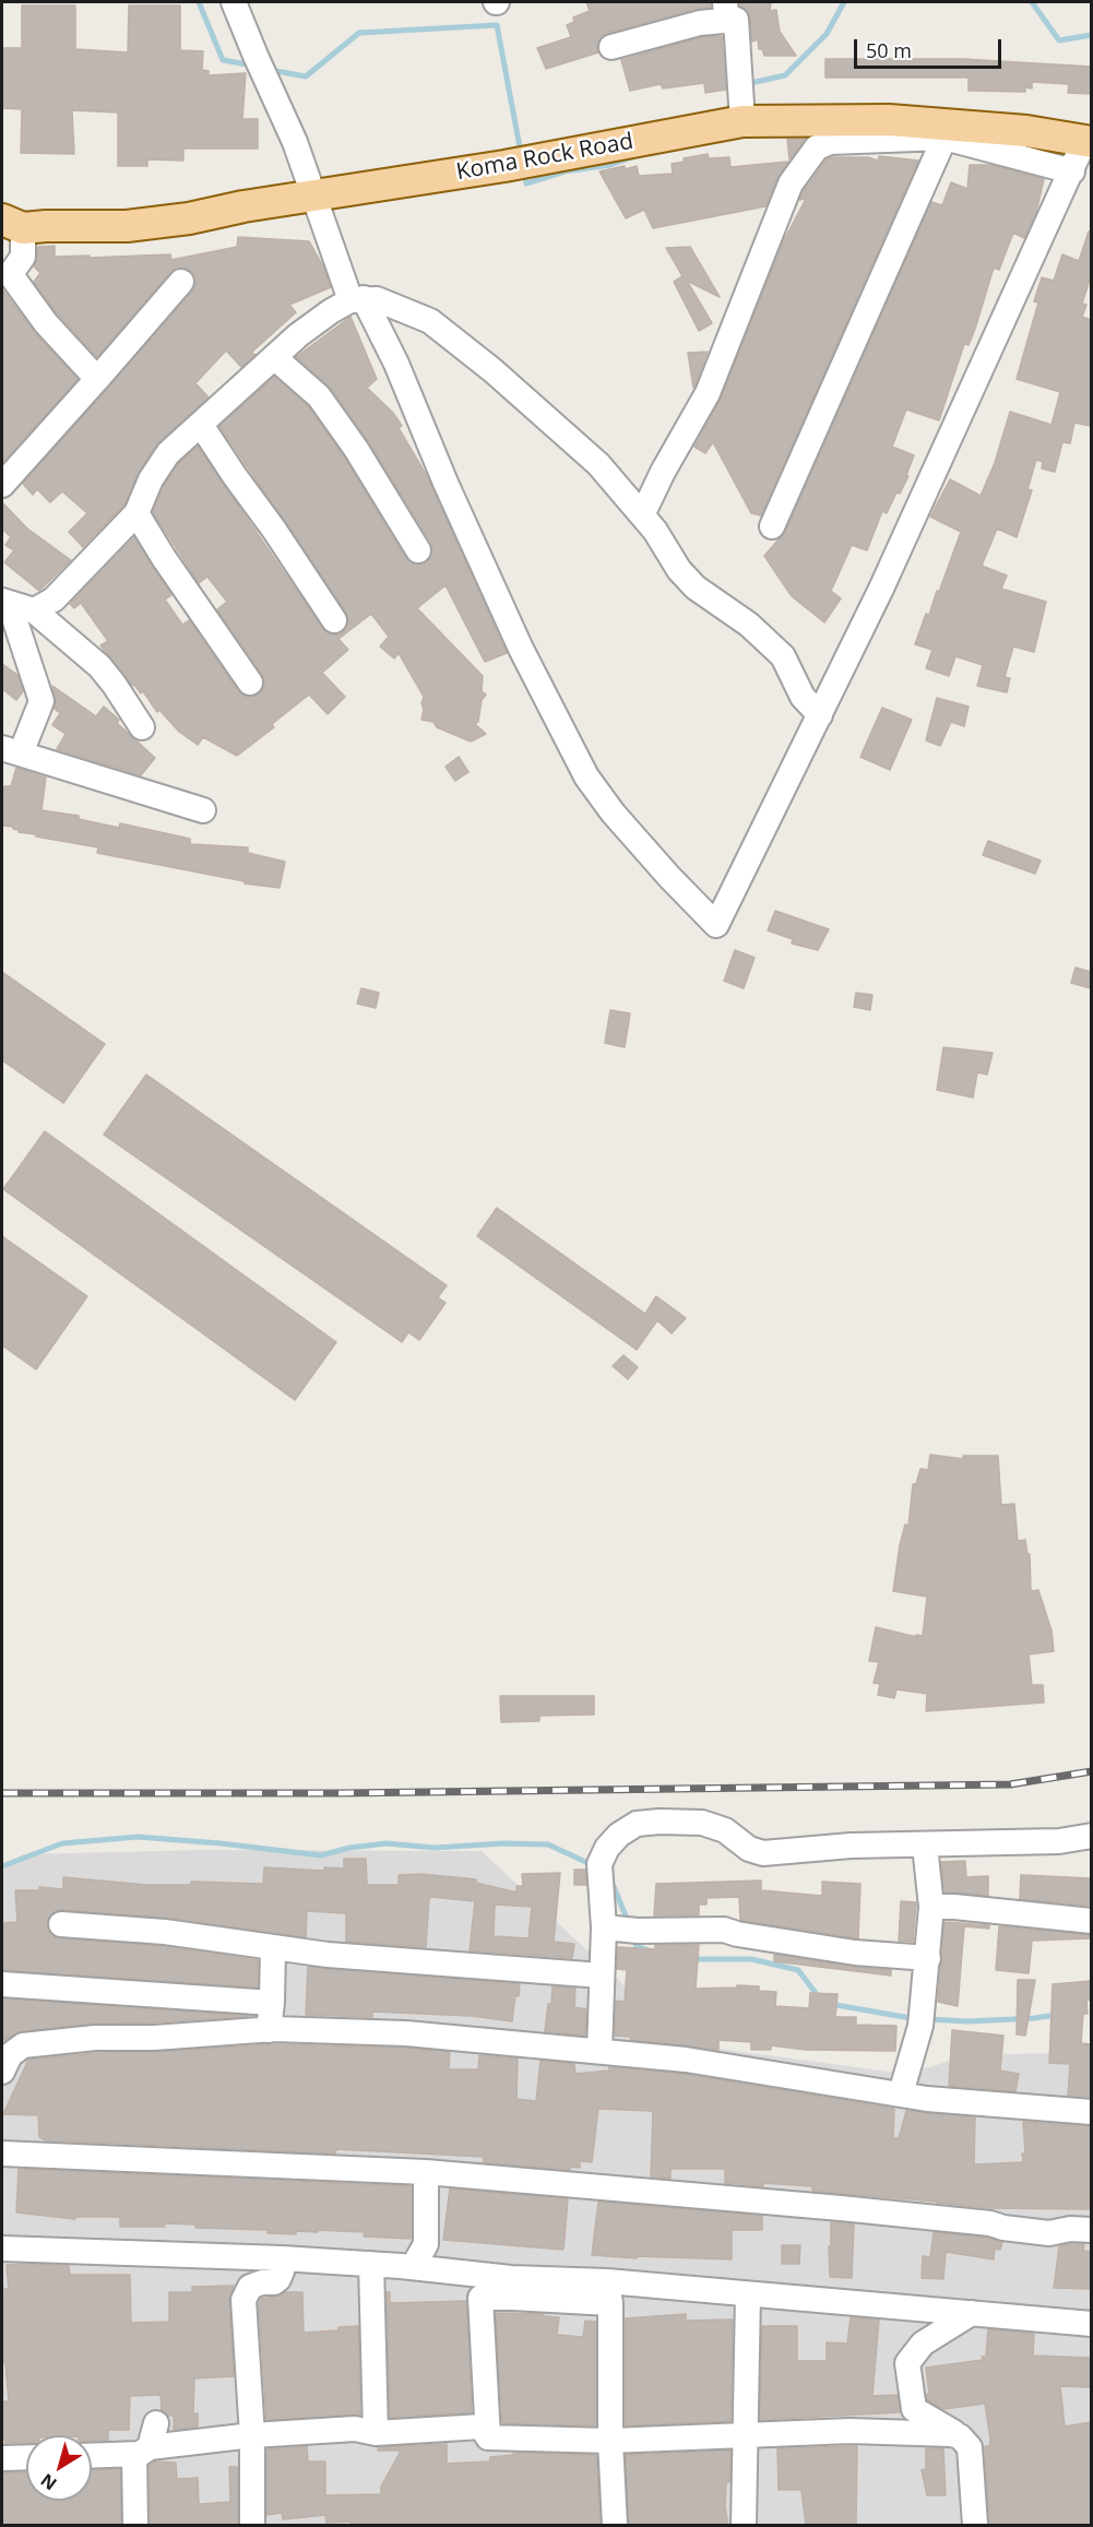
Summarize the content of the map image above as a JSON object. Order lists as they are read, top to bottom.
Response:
{
  "streets": {
    "main road": ["Koma Rock Road"]
  },
  "scale_bar": "50 m",
  "north": "bottom left"
}
